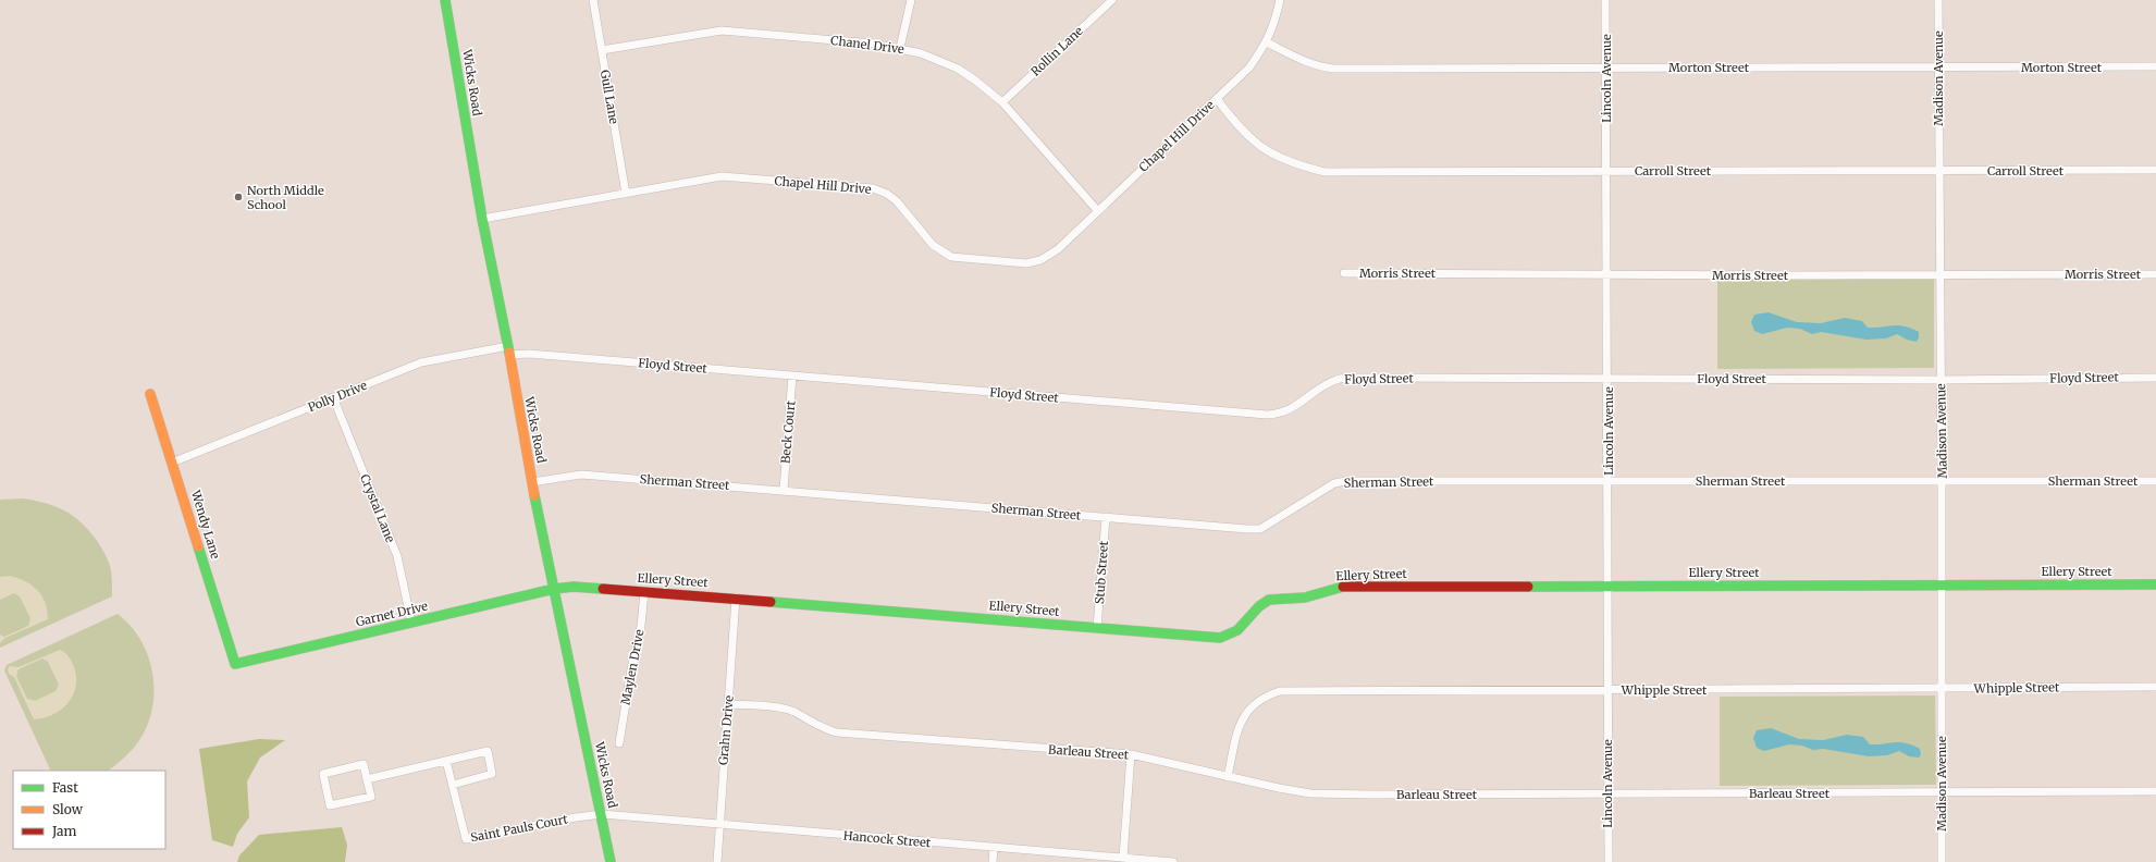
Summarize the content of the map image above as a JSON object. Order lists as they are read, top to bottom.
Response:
{
  "streets": {
    "street": [
      "Chanel Drive",
      "Rollin Lane",
      "Morton Street",
      "Lincoln Avenue",
      "Madison Avenue",
      "Wicks Road",
      "Gull Lane",
      "Chapel Hill Drive",
      "Carroll Street",
      "Morris Street",
      "Floyd Street",
      "Polly Drive",
      "Beck Court",
      "Sherman Street",
      "Crystal Lane",
      "Wendy Lane",
      "Ellery Street",
      "Stub Street",
      "Garnet Drive",
      "Maylen Drive",
      "Whipple Street",
      "Grahn Drive",
      "Barleau Street",
      "Saint Pauls Court",
      "Hancock Street"
    ]
  },
  "crossings": [
    ["Chanel Drive", "Rollin Lane"],
    ["Chanel Drive", "Gull Lane"],
    ["Chanel Drive", "Chapel Hill Drive"],
    ["Morton Street", "Lincoln Avenue"],
    ["Morton Street", "Madison Avenue"],
    ["Morton Street", "Chapel Hill Drive"],
    ["Lincoln Avenue", "Carroll Street"],
    ["Lincoln Avenue", "Morris Street"],
    ["Lincoln Avenue", "Floyd Street"],
    ["Lincoln Avenue", "Sherman Street"],
    ["Lincoln Avenue", "Ellery Street"],
    ["Lincoln Avenue", "Whipple Street"],
    ["Lincoln Avenue", "Barleau Street"],
    ["Madison Avenue", "Carroll Street"],
    ["Madison Avenue", "Morris Street"],
    ["Madison Avenue", "Floyd Street"],
    ["Madison Avenue", "Sherman Street"],
    ["Madison Avenue", "Ellery Street"],
    ["Madison Avenue", "Whipple Street"],
    ["Madison Avenue", "Barleau Street"],
    ["Wicks Road", "Chapel Hill Drive"],
    ["Wicks Road", "Floyd Street"],
    ["Wicks Road", "Polly Drive"],
    ["Wicks Road", "Sherman Street"],
    ["Wicks Road", "Ellery Street"],
    ["Wicks Road", "Garnet Drive"],
    ["Wicks Road", "Saint Pauls Court"],
    ["Wicks Road", "Hancock Street"],
    ["Gull Lane", "Chapel Hill Drive"],
    ["Chapel Hill Drive", "Carroll Street"],
    ["Floyd Street", "Polly Drive"],
    ["Floyd Street", "Beck Court"],
    ["Polly Drive", "Crystal Lane"],
    ["Polly Drive", "Wendy Lane"],
    ["Beck Court", "Sherman Street"],
    ["Sherman Street", "Stub Street"],
    ["Crystal Lane", "Garnet Drive"],
    ["Wendy Lane", "Garnet Drive"],
    ["Ellery Street", "Stub Street"],
    ["Ellery Street", "Garnet Drive"],
    ["Ellery Street", "Maylen Drive"],
    ["Ellery Street", "Grahn Drive"],
    ["Whipple Street", "Barleau Street"],
    ["Grahn Drive", "Barleau Street"],
    ["Grahn Drive", "Hancock Street"],
    ["Saint Pauls Court", "Hancock Street"]
  ],
  "places": ["North Middle School"],
  "legend": ["Fast", "Slow", "Jam"]
}
